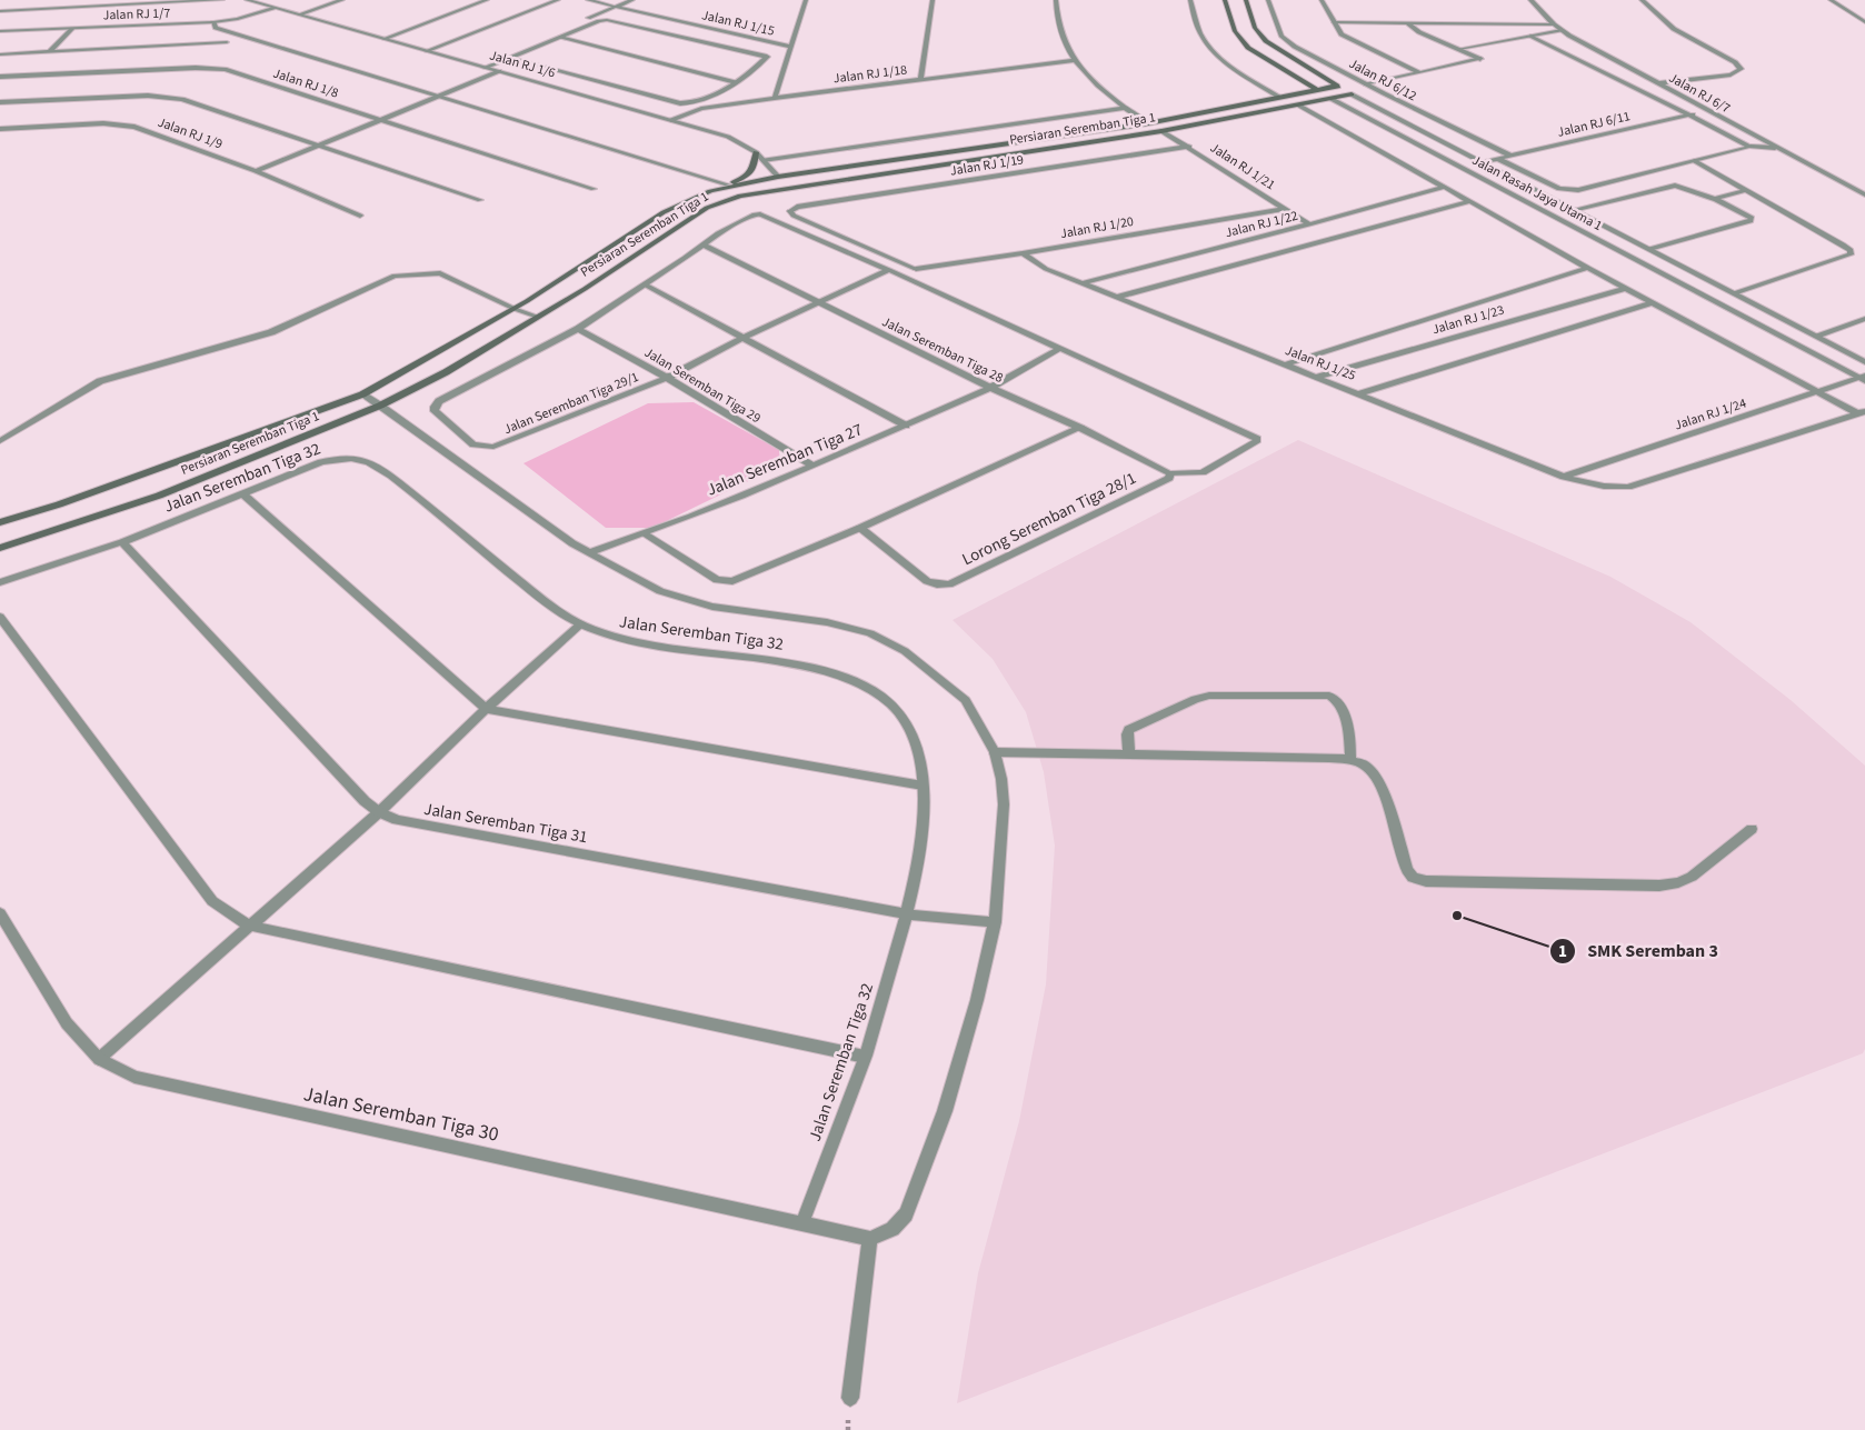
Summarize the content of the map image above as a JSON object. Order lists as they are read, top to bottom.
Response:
{
  "streets": {
    "main road": ["Persiaran Seremban Tiga 1", "Jalan Rasah Jaya Utama 1"],
    "street": [
      "Jalan RJ 1/7",
      "Jalan RJ 1/15",
      "Jalan RJ 1/6",
      "Jalan RJ 1/18",
      "Jalan RJ 6/12",
      "Jalan RJ 1/8",
      "Jalan RJ 6/7",
      "Jalan RJ 6/11",
      "Jalan RJ 1/9",
      "Jalan RJ 1/19",
      "Jalan RJ 1/21",
      "Jalan RJ 1/22",
      "Jalan RJ 1/20",
      "Jalan RJ 1/23",
      "Jalan Seremban Tiga 28",
      "Jalan RJ 1/25",
      "Jalan Seremban Tiga 29",
      "Jalan Seremban Tiga 29/1",
      "Jalan RJ 1/24",
      "Jalan Seremban Tiga 27",
      "Jalan Seremban Tiga 32",
      "Lorong Seremban Tiga 28/1",
      "Jalan Seremban Tiga 31",
      "Jalan Seremban Tiga 30"
    ]
  },
  "crossings": [
    ["Jalan RJ 1/7", "Jalan RJ 1/6"],
    ["Jalan RJ 1/6", "Jalan RJ 1/18"],
    ["Jalan RJ 1/6", "Persiaran Seremban Tiga 1"],
    ["Jalan RJ 6/12", "Jalan RJ 6/11"],
    ["Jalan RJ 6/7", "Jalan RJ 6/11"],
    ["Jalan RJ 6/11", "Jalan Rasah Jaya Utama 1"],
    ["Persiaran Seremban Tiga 1", "Jalan RJ 1/21"],
    ["Persiaran Seremban Tiga 1", "Jalan Rasah Jaya Utama 1"],
    ["Jalan RJ 1/19", "Jalan RJ 1/21"],
    ["Jalan RJ 1/19", "Jalan RJ 1/20"],
    ["Jalan RJ 1/21", "Jalan RJ 1/22"],
    ["Jalan RJ 1/21", "Jalan RJ 1/20"],
    ["Jalan Rasah Jaya Utama 1", "Jalan RJ 1/24"],
    ["Jalan RJ 1/22", "Jalan RJ 1/25"],
    ["Jalan RJ 1/20", "Jalan RJ 1/25"],
    ["Jalan RJ 1/23", "Jalan RJ 1/25"],
    ["Jalan Seremban Tiga 28", "Jalan Seremban Tiga 29/1"],
    ["Jalan Seremban Tiga 28", "Jalan Seremban Tiga 27"],
    ["Jalan Seremban Tiga 28", "Lorong Seremban Tiga 28/1"],
    ["Jalan RJ 1/25", "Jalan RJ 1/24"],
    ["Jalan Seremban Tiga 29", "Jalan Seremban Tiga 29/1"],
    ["Jalan Seremban Tiga 29", "Jalan Seremban Tiga 27"],
    ["Jalan Seremban Tiga 32", "Jalan Seremban Tiga 31"],
    ["Jalan Seremban Tiga 32", "Jalan Seremban Tiga 30"]
  ],
  "places": ["SMK Seremban 3"]
}
